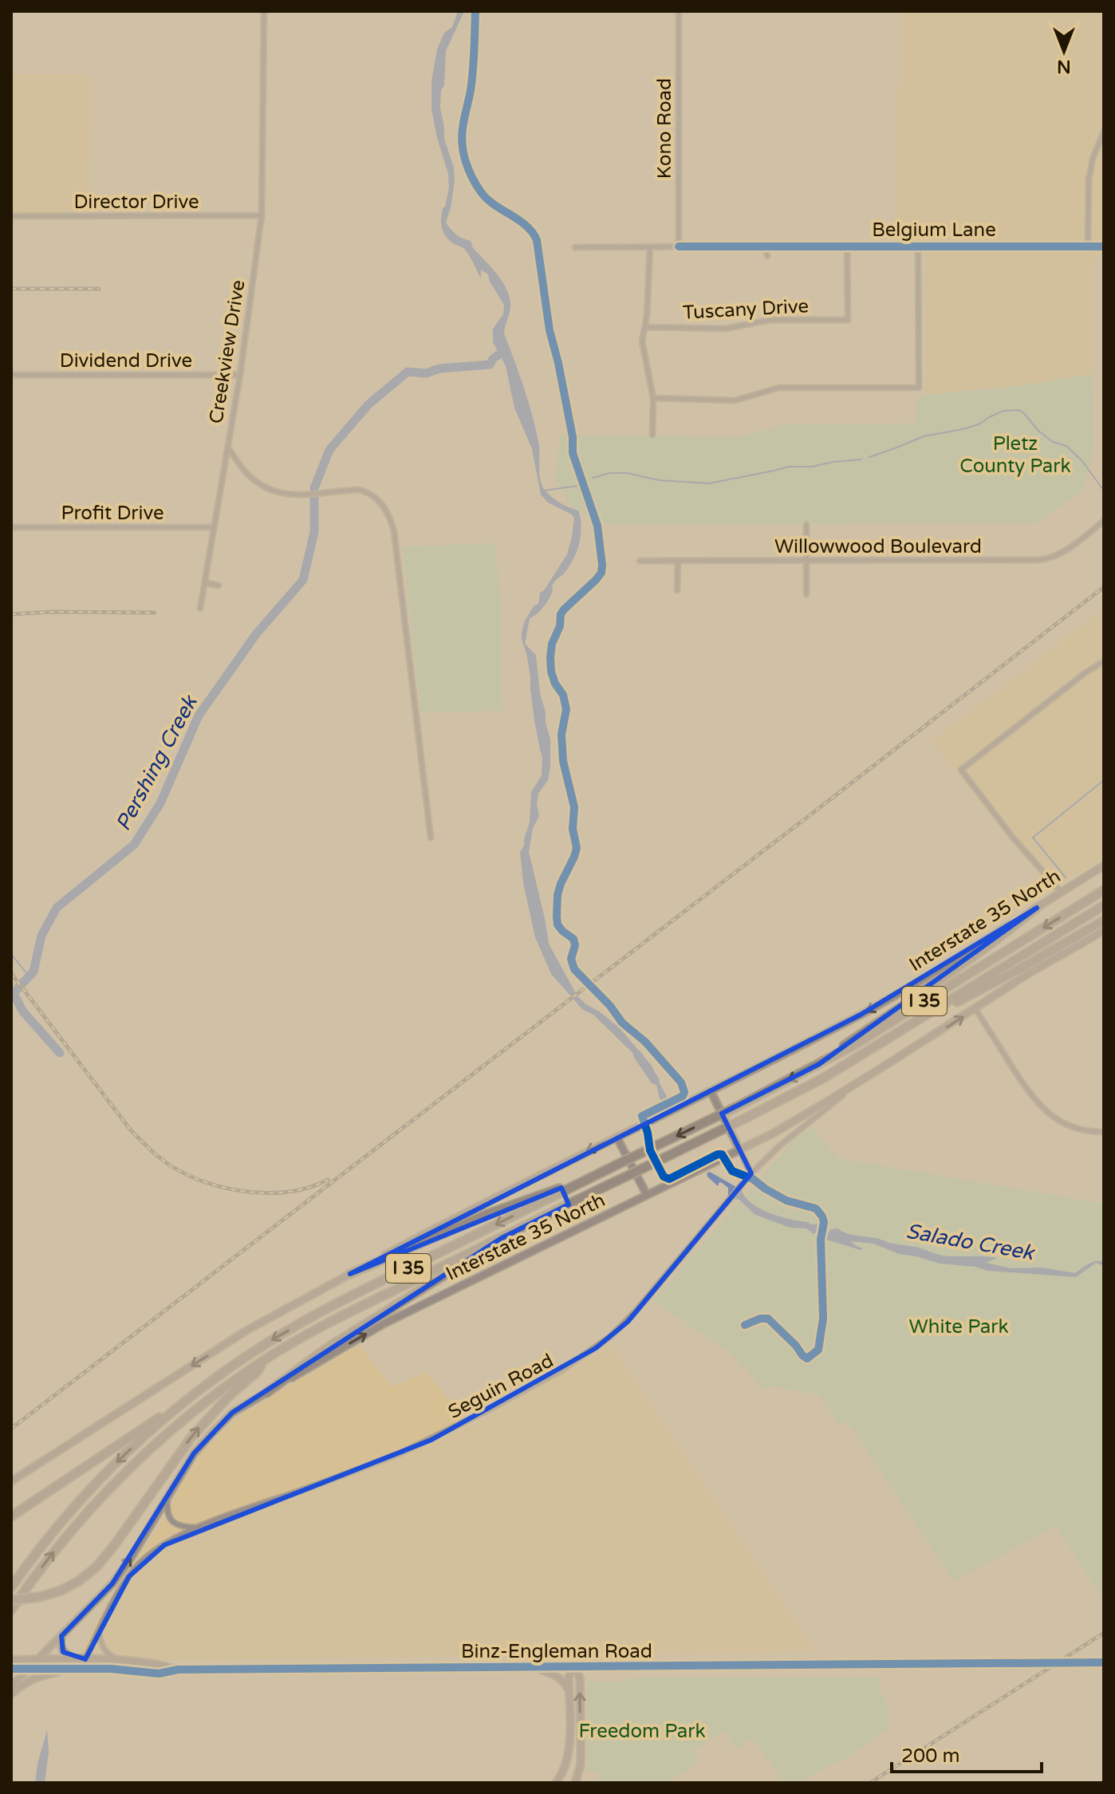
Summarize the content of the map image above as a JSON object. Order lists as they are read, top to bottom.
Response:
{
  "streets": {
    "highway": ["I 35"],
    "main road": ["Interstate 35 North", "Binz-Engleman Road"],
    "street": [
      "Kono Road",
      "Director Drive",
      "Belgium Lane",
      "Tuscany Drive",
      "Creekview Drive",
      "Dividend Drive",
      "Profit Drive",
      "Willowwood Boulevard",
      "Seguin Road"
    ]
  },
  "crossings": [
    ["Kono Road", "Belgium Lane"],
    ["Director Drive", "Creekview Drive"],
    ["Belgium Lane", "Tuscany Drive"],
    ["Creekview Drive", "Dividend Drive"],
    ["Interstate 35 North", "Seguin Road"],
    ["Interstate 35 North", "Binz-Engleman Road"],
    ["Seguin Road", "Binz-Engleman Road"]
  ],
  "water": ["Pershing Creek", "Salado Creek"],
  "parks": ["Pletz County Park", "White Park", "Freedom Park"],
  "scale_bar": "200 m",
  "north": "bottom"
}
